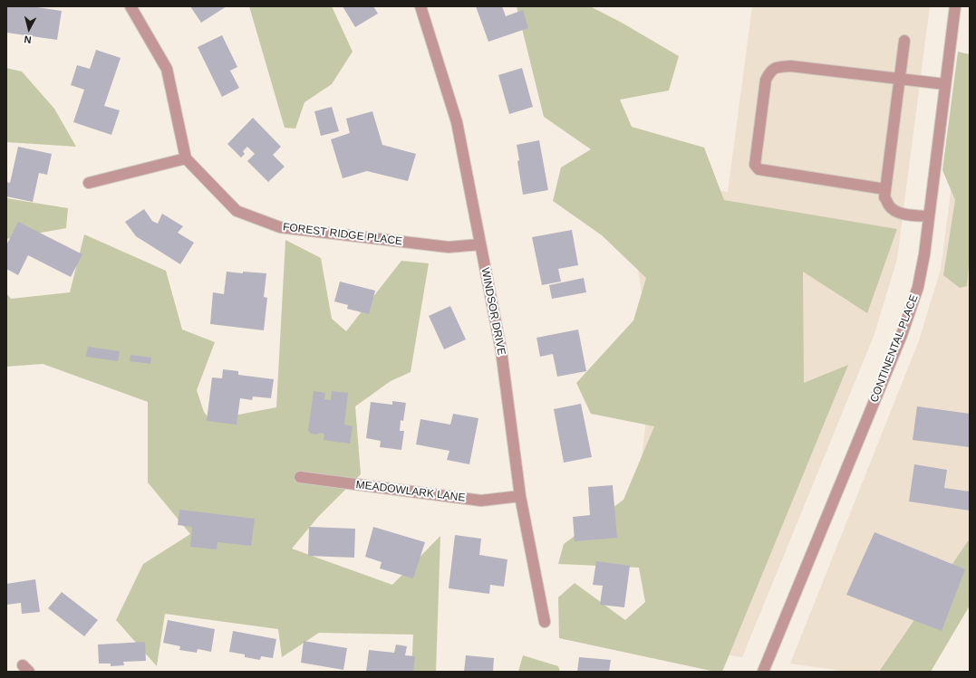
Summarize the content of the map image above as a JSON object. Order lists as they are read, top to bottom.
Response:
{
  "streets": {
    "street": [
      "FOREST RIDGE PLACE",
      "WINDSOR DRIVE",
      "CONTINENTAL PLACE",
      "MEADOWLARK LANE"
    ]
  },
  "crossings": [
    ["FOREST RIDGE PLACE", "WINDSOR DRIVE"],
    ["WINDSOR DRIVE", "MEADOWLARK LANE"]
  ],
  "north": "bottom"
}
